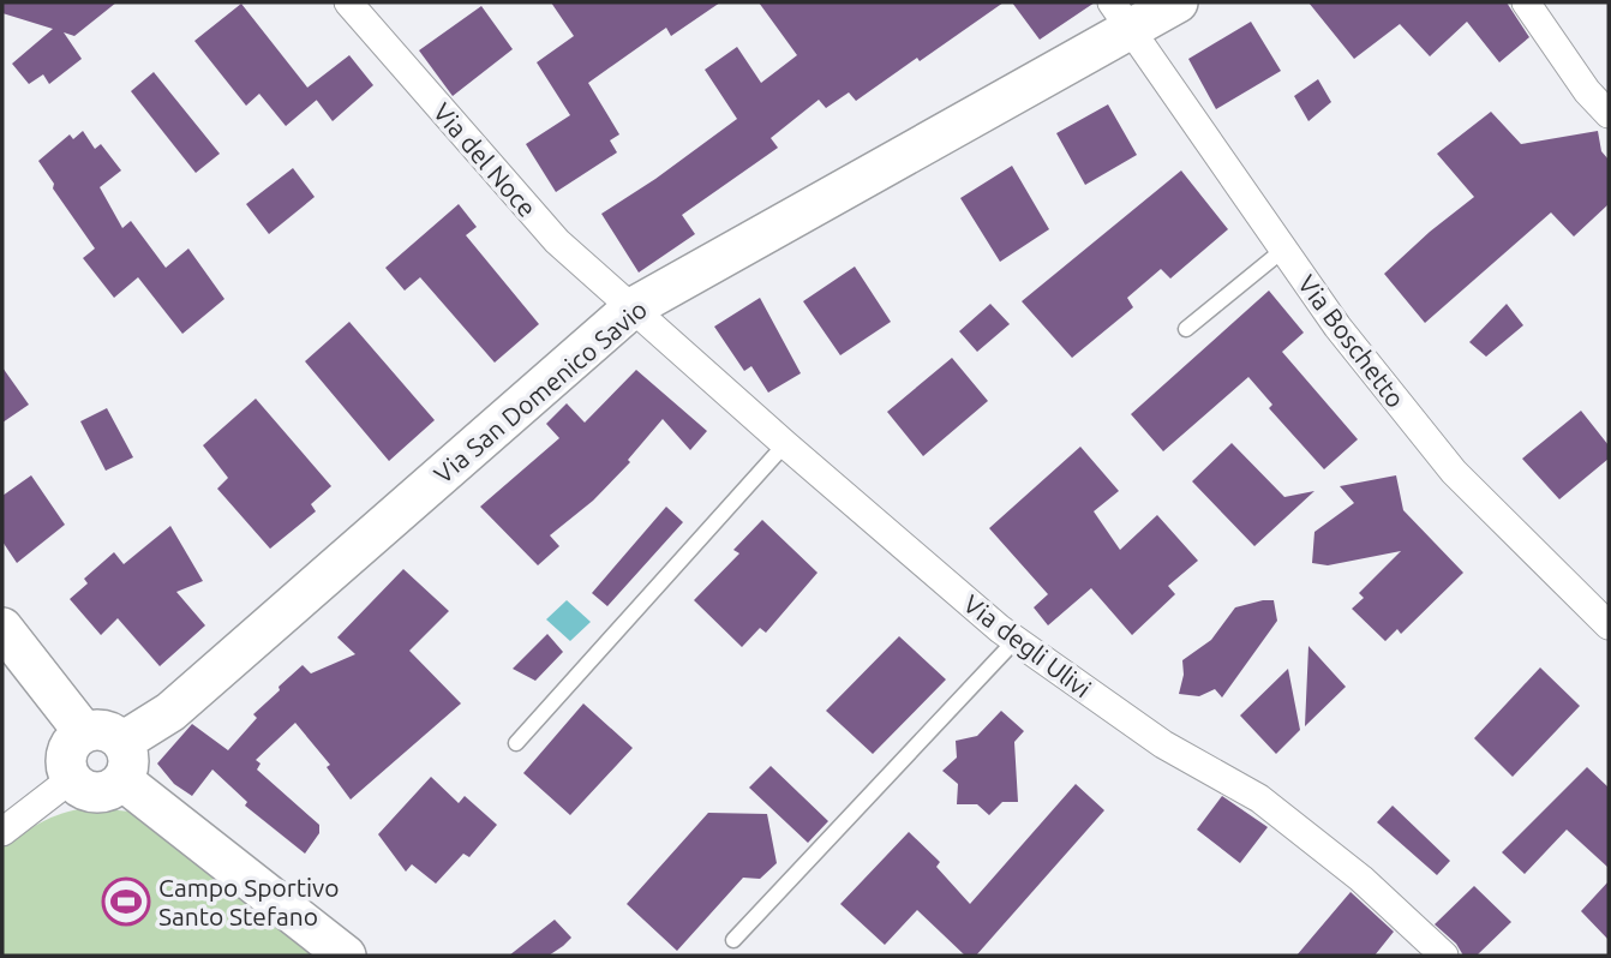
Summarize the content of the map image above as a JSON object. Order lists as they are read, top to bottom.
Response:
{
  "streets": {
    "street": [
      "Via del Noce",
      "Via Boschetto",
      "Via San Domenico Savio",
      "Via degli Ulivi"
    ]
  },
  "crossings": [
    ["Via del Noce", "Via San Domenico Savio"],
    ["Via del Noce", "Via degli Ulivi"],
    ["Via Boschetto", "Via San Domenico Savio"],
    ["Via San Domenico Savio", "Via degli Ulivi"]
  ],
  "places": {
    "sports": ["Campo Sportivo Santo Stefano"]
  }
}
